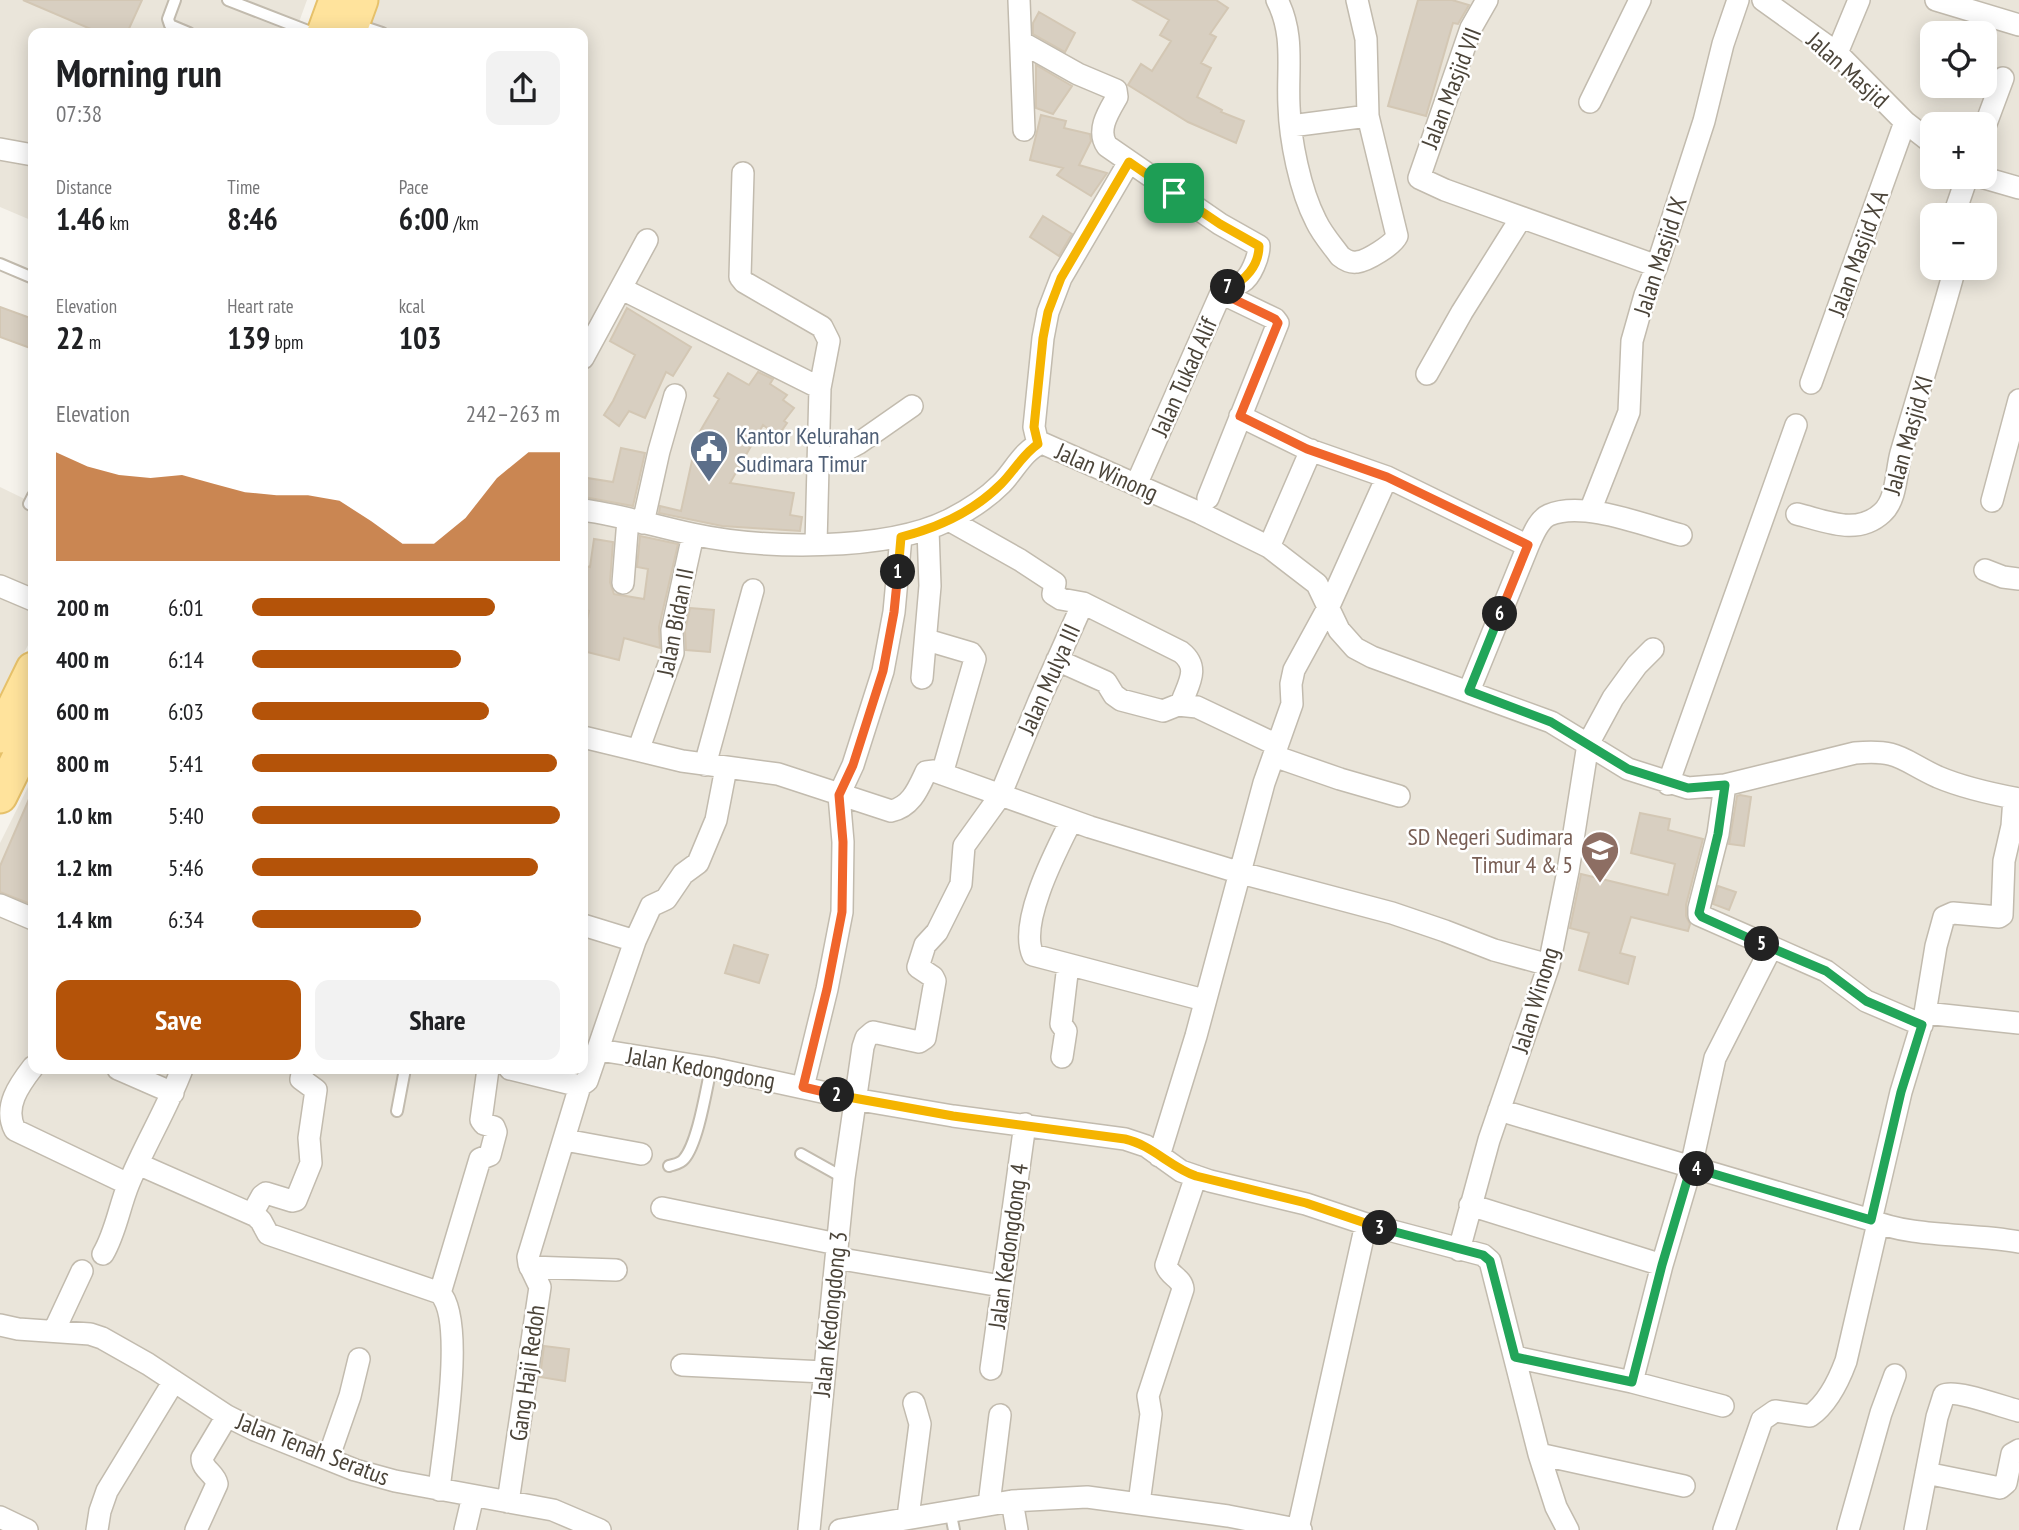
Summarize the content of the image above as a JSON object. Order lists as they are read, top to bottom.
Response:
{
  "streets": {
    "street": [
      "Jalan Masjid",
      "Jalan Masjid VII",
      "Jalan Masjid X A",
      "Jalan Masjid IX",
      "Jalan Tukad Alif",
      "Jalan Masjid XI",
      "Jalan Winong",
      "Jalan Bidan II",
      "Jalan Mulya III",
      "Jalan Kedongdong",
      "Jalan Kedongdong 4",
      "Jalan Kedongdong 3",
      "Gang Haji Redoh",
      "Jalan Tenah Seratus"
    ]
  },
  "crossings": [
    ["Jalan Masjid", "Jalan Masjid X A"],
    ["Jalan Tukad Alif", "Jalan Winong"],
    ["Jalan Winong", "Jalan Bidan II"],
    ["Jalan Winong", "Jalan Mulya III"],
    ["Jalan Winong", "Jalan Kedongdong"],
    ["Jalan Mulya III", "Jalan Kedongdong"],
    ["Jalan Mulya III", "Jalan Kedongdong 3"],
    ["Jalan Kedongdong", "Jalan Kedongdong 4"],
    ["Jalan Kedongdong", "Jalan Kedongdong 3"],
    ["Jalan Kedongdong", "Gang Haji Redoh"],
    ["Gang Haji Redoh", "Jalan Tenah Seratus"]
  ],
  "places": {
    "public building": ["Kantor Kelurahan Sudimara Timur"],
    "school or university": ["SD Negeri Sudimara Timur 4 & 5"]
  },
  "page": {
    "map_buttons": ["+", "−"],
    "heading": ["Morning run", "07:38"],
    "stats": [
      ["Distance", "1.46 km"],
      ["Time", "8:46"],
      ["Pace", "6:00 /km"],
      ["Elevation", "22 m"],
      ["Heart rate", "139 bpm"],
      ["kcal", "103"]
    ],
    "pins": [
      "7",
      "1",
      "6",
      "5",
      "2",
      "4",
      "3"
    ],
    "chart": ["Elevation", "242–263 m"],
    "list": [
      {
        "name": "200 m",
        "note": "6:01"
      },
      {
        "name": "400 m",
        "note": "6:14"
      },
      {
        "name": "600 m",
        "note": "6:03"
      },
      {
        "name": "800 m",
        "note": "5:41"
      },
      {
        "name": "1.0 km",
        "note": "5:40"
      },
      {
        "name": "1.2 km",
        "note": "5:46"
      },
      {
        "name": "1.4 km",
        "note": "6:34"
      }
    ],
    "buttons": ["Save", "Share"]
  }
}
